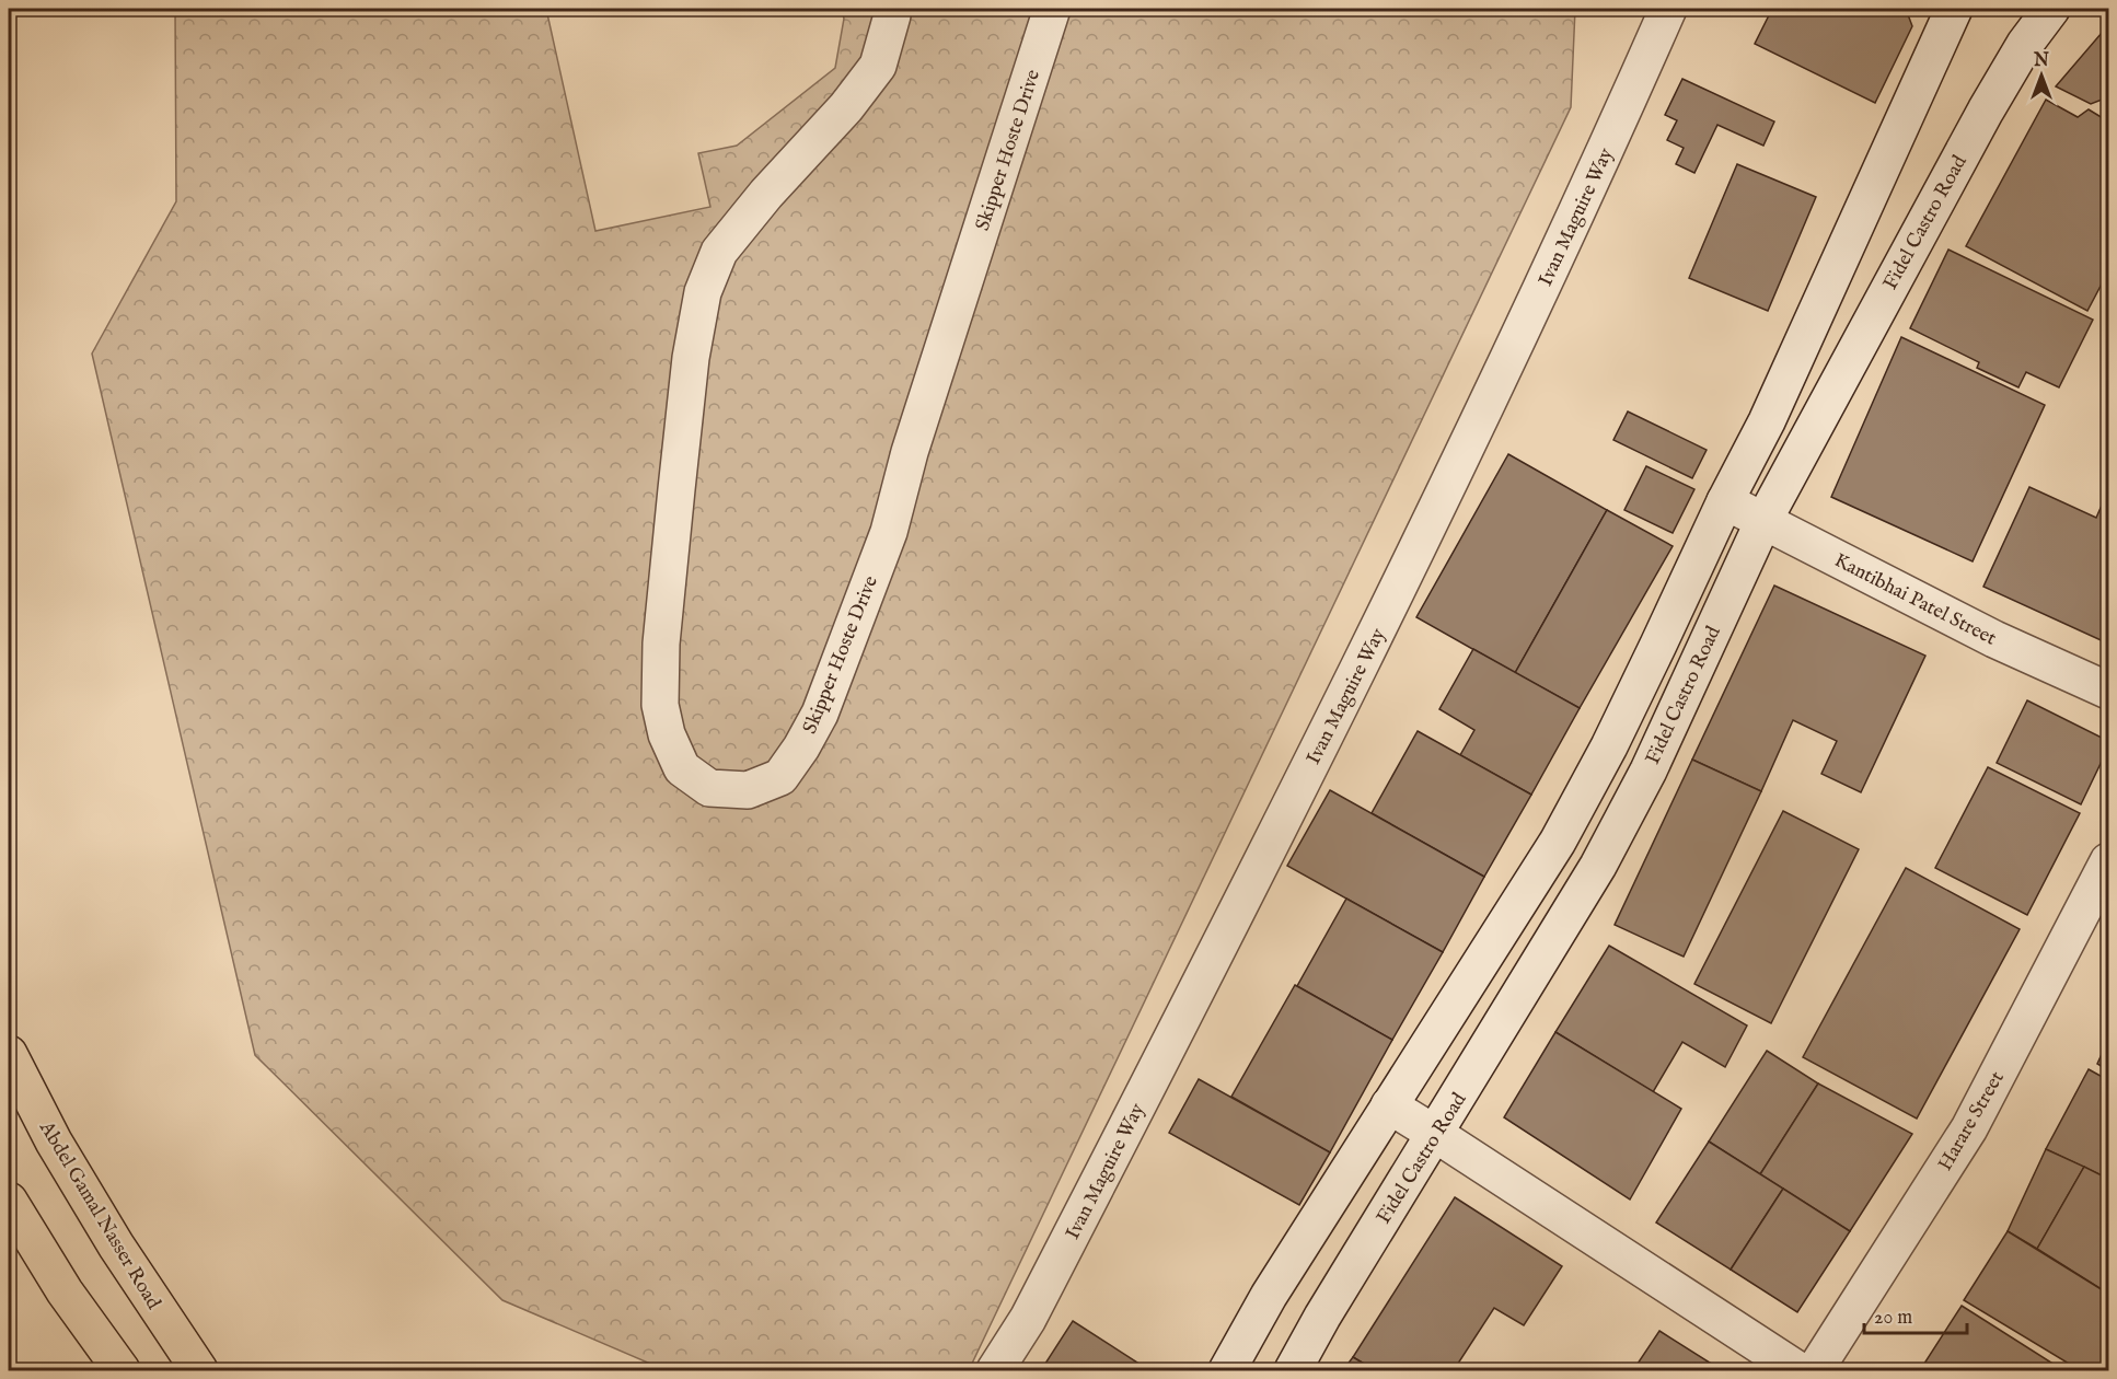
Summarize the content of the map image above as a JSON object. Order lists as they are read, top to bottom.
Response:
{
  "streets": {
    "highway": ["Abdel Gamal Nasser Road"],
    "street": [
      "Skipper Hoste Drive",
      "Ivan Maguire Way",
      "Fidel Castro Road",
      "Kantibhai Patel Street",
      "Harare Street"
    ]
  },
  "crossings": [
    ["Fidel Castro Road", "Kantibhai Patel Street"]
  ],
  "scale_bar": "20 m",
  "north": "top"
}
